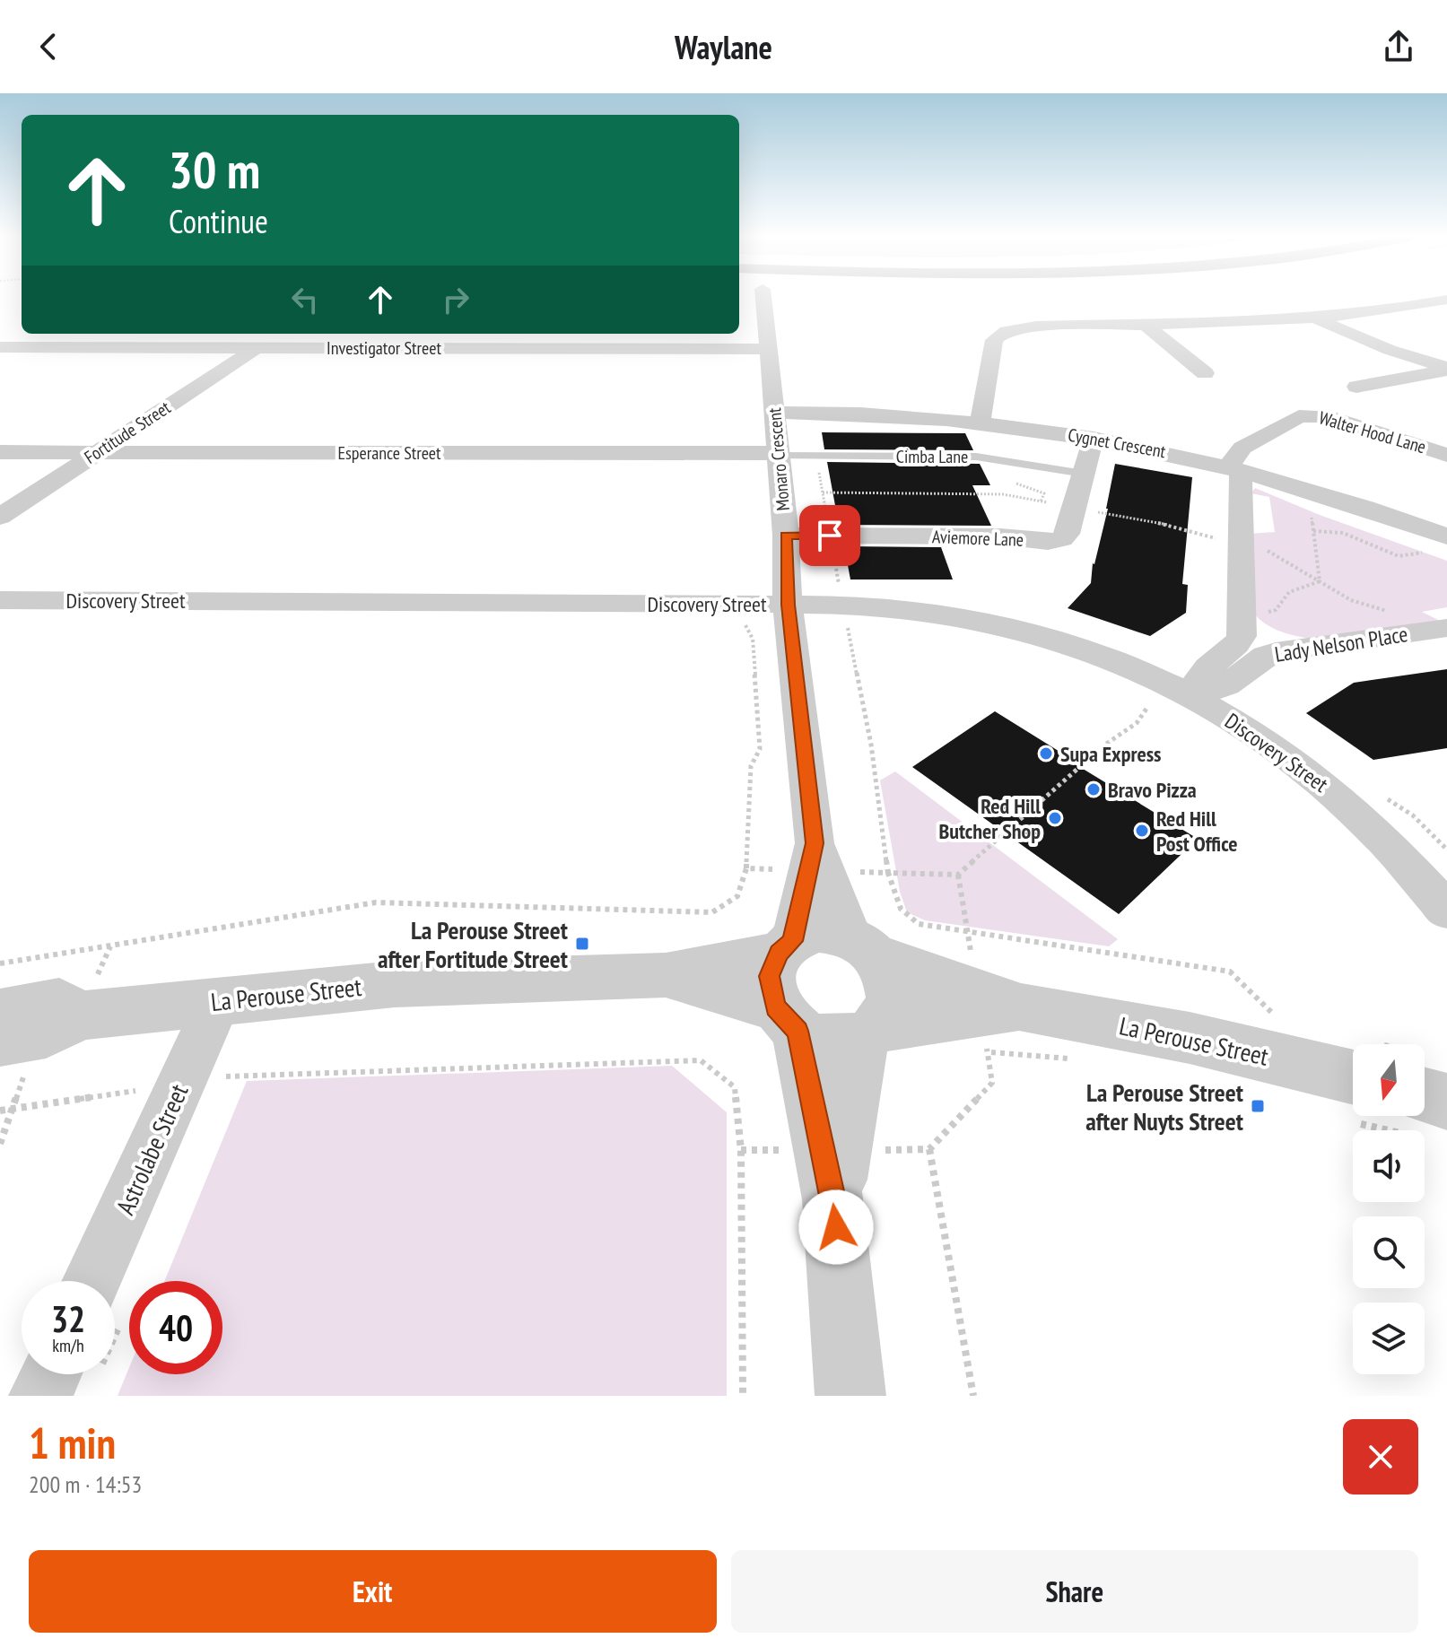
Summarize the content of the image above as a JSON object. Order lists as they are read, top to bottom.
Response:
{
  "streets": {
    "street": [
      "Investigator Street",
      "Fortitude Street",
      "Walter Hood Lane",
      "Cygnet Crescent",
      "Esperance Street",
      "Monaro Crescent",
      "Aviemore Lane",
      "Discovery Street",
      "Lady Nelson Place",
      "La Perouse Street",
      "Astrolabe Street"
    ],
    "lane": ["Cimba Lane"]
  },
  "crossings": [
    ["Investigator Street", "Fortitude Street"],
    ["Investigator Street", "Monaro Crescent"],
    ["Fortitude Street", "Esperance Street"],
    ["Walter Hood Lane", "Cygnet Crescent"],
    ["Walter Hood Lane", "Lady Nelson Place"],
    ["Cygnet Crescent", "Monaro Crescent"],
    ["Cygnet Crescent", "Aviemore Lane"],
    ["Cygnet Crescent", "Lady Nelson Place"],
    ["Esperance Street", "Cimba Lane"],
    ["Esperance Street", "Monaro Crescent"],
    ["Cimba Lane", "Monaro Crescent"],
    ["Cimba Lane", "Aviemore Lane"],
    ["Monaro Crescent", "Aviemore Lane"],
    ["Monaro Crescent", "Discovery Street"],
    ["Monaro Crescent", "La Perouse Street"],
    ["Discovery Street", "Lady Nelson Place"],
    ["La Perouse Street", "Astrolabe Street"]
  ],
  "places": {
    "other": [
      "Supa Express",
      "Bravo Pizza",
      "Red Hill Butcher Shop",
      "Red Hill Post Office"
    ],
    "transit": ["La Perouse Street after Fortitude Street", "La Perouse Street after Nuyts Street"]
  },
  "north": "bottom",
  "page": {
    "header": "Waylane",
    "turn": ["30 m", "Continue"],
    "speed": "32 km/h",
    "limit": "40",
    "heading": ["1 min", "200 m · 14:53"],
    "buttons": ["Exit", "Share"]
  }
}
